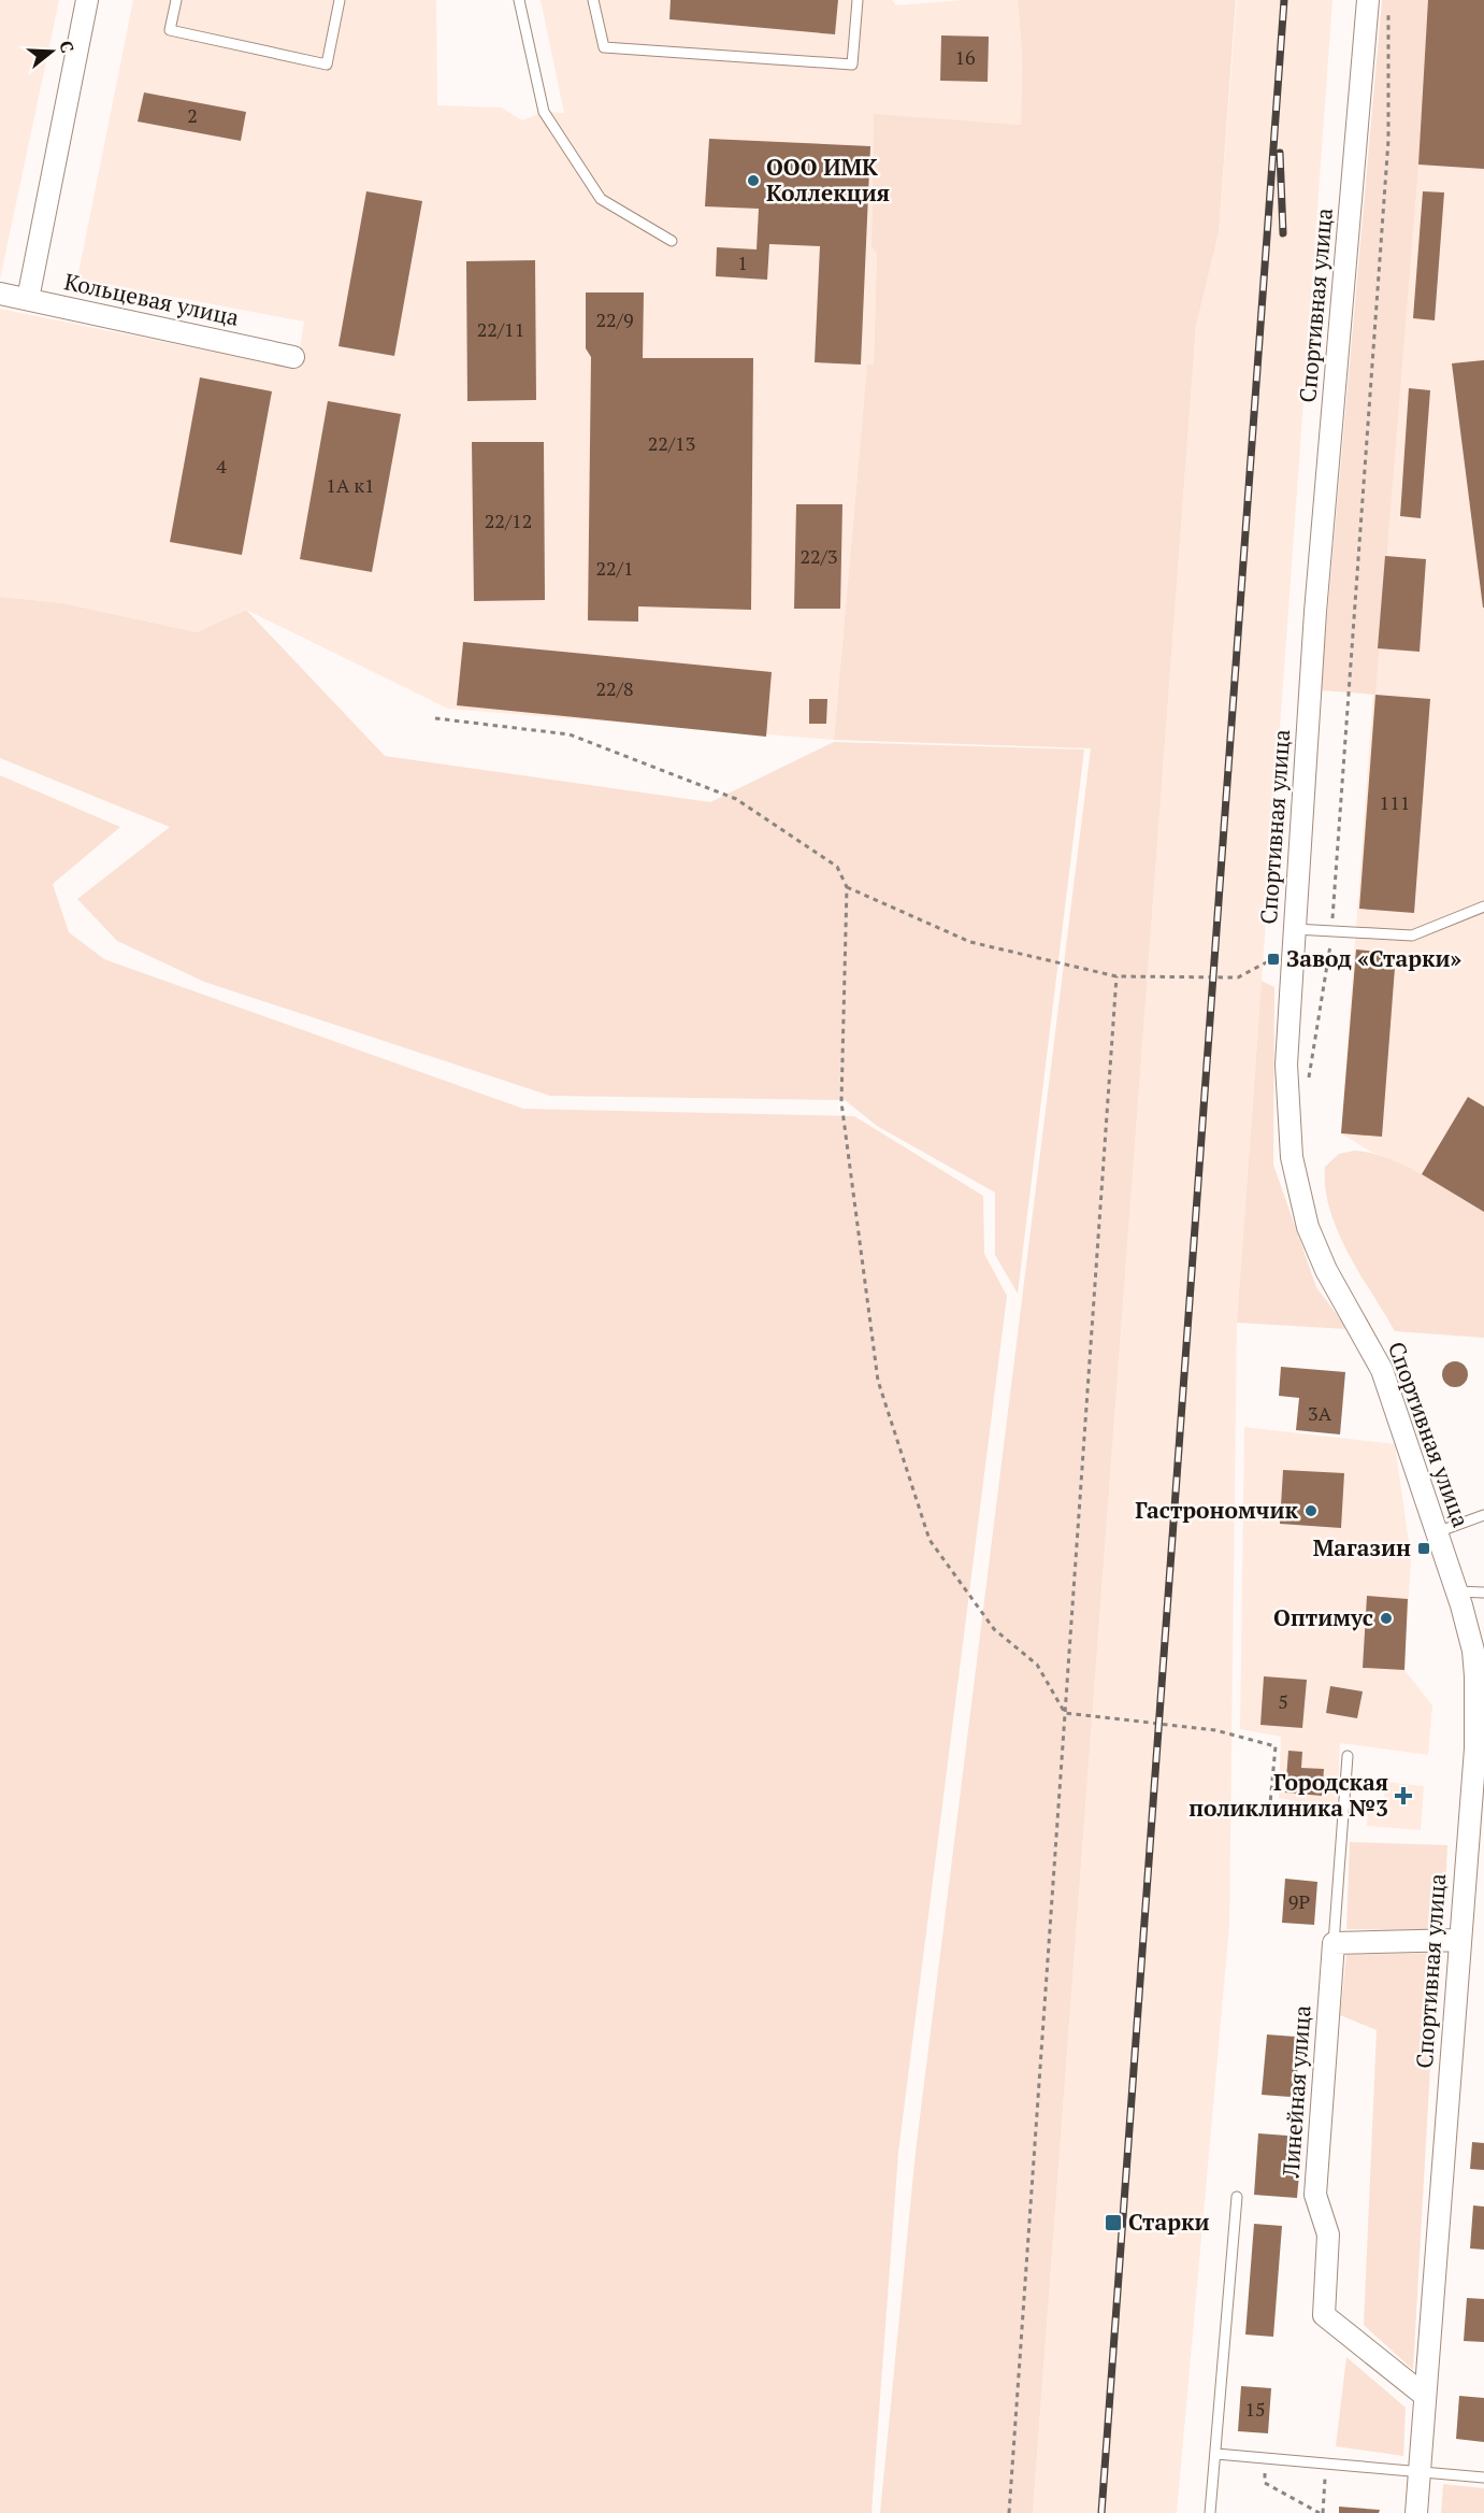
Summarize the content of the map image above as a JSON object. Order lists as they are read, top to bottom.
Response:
{
  "streets": {
    "street": ["Кольцевая улица", "Спортивная улица", "Линейная улица"]
  },
  "crossings": [
    ["Спортивная улица", "Линейная улица"]
  ],
  "places": {
    "other": ["ООО ИМК Коллекция", "Гастрономчик", "Оптимус"],
    "transit": ["Завод «Старки»", "Магазин", "Старки"],
    "health": ["Городская поликлиника №3"]
  },
  "house_numbers": [
    "16",
    "2",
    "1",
    "22/9",
    "22/11",
    "22/13",
    "4",
    "1А к1",
    "22/12",
    "22/3",
    "22/1",
    "22/8",
    "111",
    "3А",
    "5",
    "9Р",
    "15"
  ],
  "north": "right"
}
